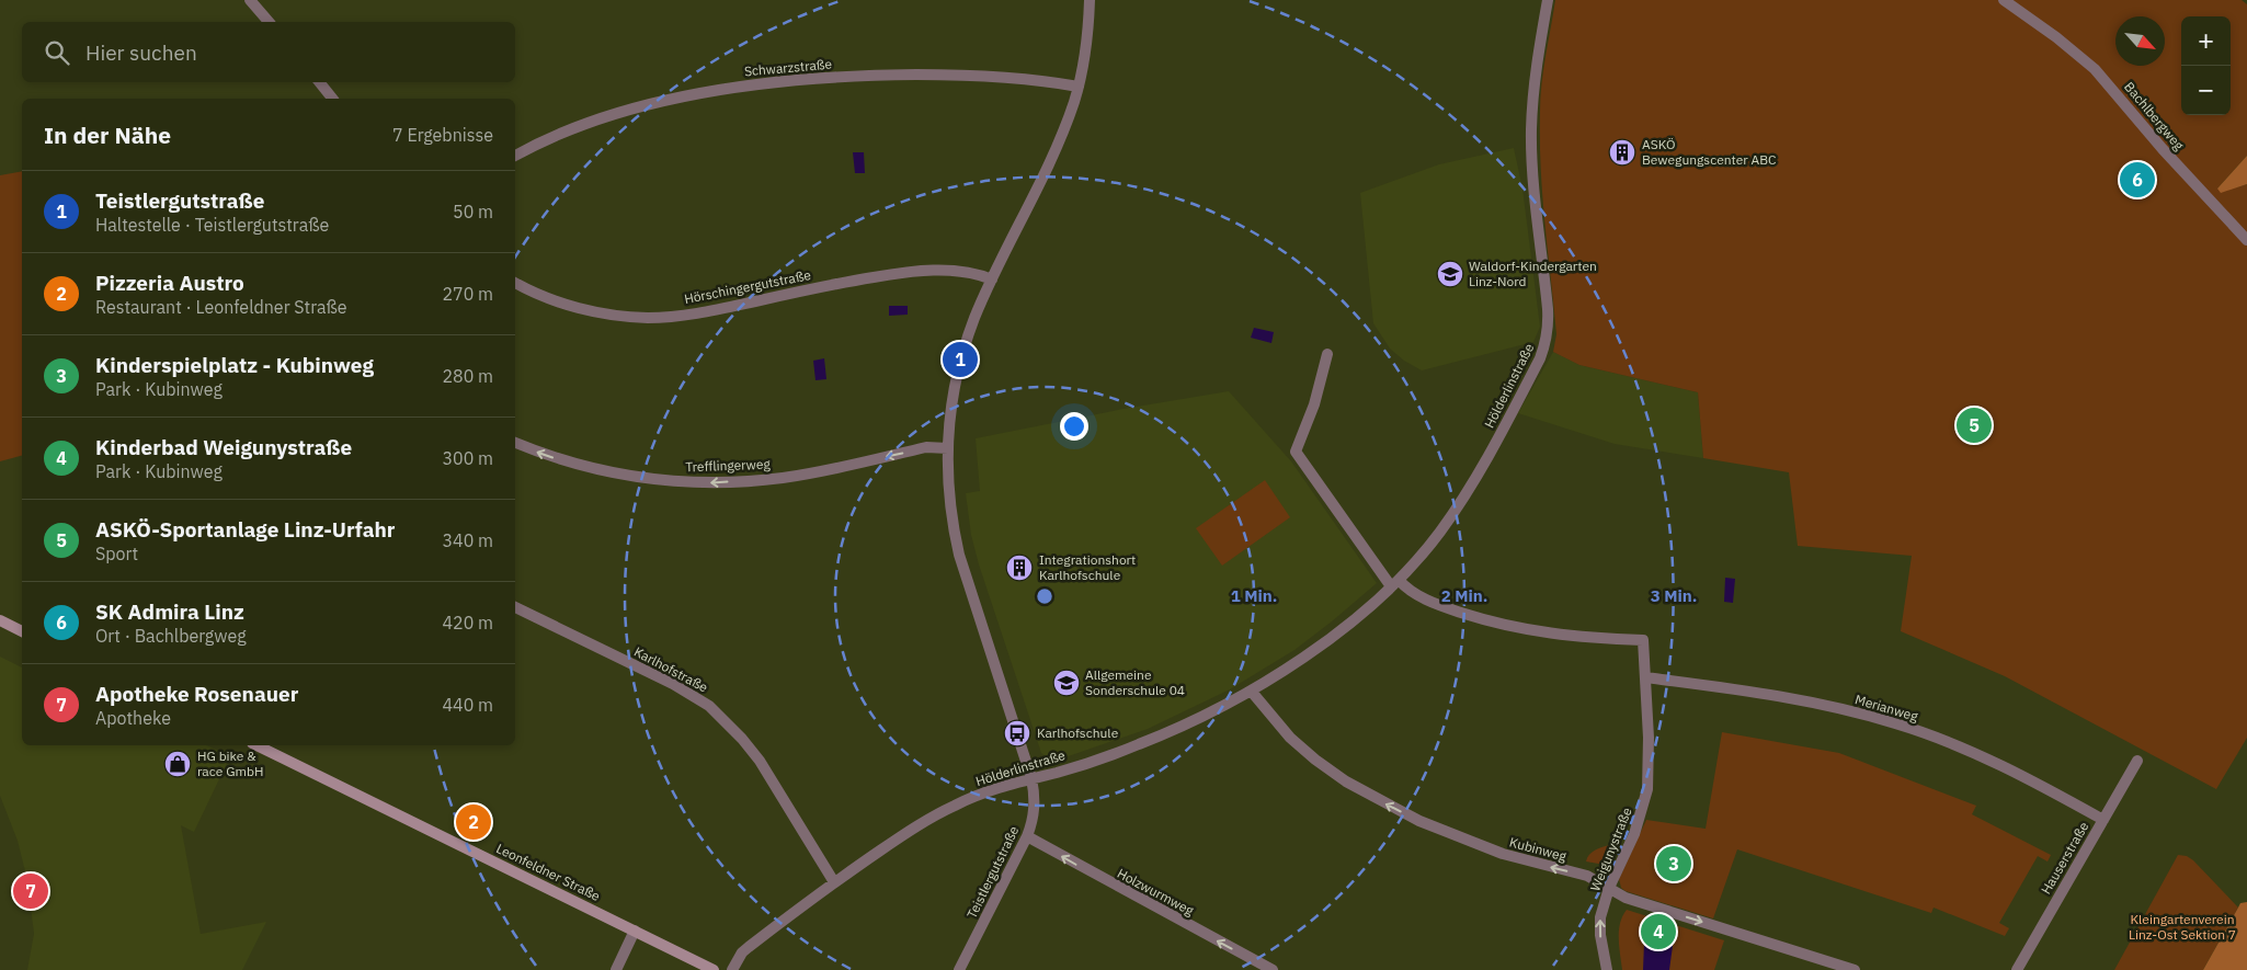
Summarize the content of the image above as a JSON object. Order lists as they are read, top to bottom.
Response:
{
  "streets": {
    "main road": ["Leonfeldner Straße"],
    "street": [
      "Schwarzstraße",
      "Bachlbergweg",
      "Hörschingergutstraße",
      "Hölderlinstraße",
      "Trefflingerweg",
      "Karlhofstraße",
      "Merianweg",
      "Kubinweg",
      "Weigunystraße",
      "Hauserstraße",
      "Teistlergutstraße",
      "Holzwurmweg"
    ]
  },
  "crossings": [
    ["Schwarzstraße", "Teistlergutstraße"],
    ["Hörschingergutstraße", "Teistlergutstraße"],
    ["Hölderlinstraße", "Karlhofstraße"],
    ["Hölderlinstraße", "Kubinweg"],
    ["Hölderlinstraße", "Weigunystraße"],
    ["Hölderlinstraße", "Teistlergutstraße"],
    ["Trefflingerweg", "Teistlergutstraße"],
    ["Merianweg", "Weigunystraße"],
    ["Merianweg", "Hauserstraße"],
    ["Kubinweg", "Weigunystraße"],
    ["Teistlergutstraße", "Holzwurmweg"]
  ],
  "one_way": ["Trefflingerweg", "Holzwurmweg"],
  "parks": ["Kleingartenverein Linz-Ost Sektion 7"],
  "places": {
    "building": ["ASKÖ Bewegungscenter ABC", "Integrationshort Karlhofschule"],
    "school or university": ["Waldorf-Kindergarten Linz-Nord", "Allgemeine Sonderschule 04"],
    "bus stop": ["Karlhofschule"],
    "shop": ["HG bike & race GmbH"]
  },
  "north": "bottom right",
  "page": {
    "map_buttons": ["+", "−"],
    "search": "Hier suchen",
    "heading": ["In der Nähe", "7 Ergebnisse"],
    "pins": [
      "6",
      "1",
      "5",
      "2",
      "3",
      "7",
      "4"
    ],
    "list": [
      {
        "mark": "1",
        "name": "Teistlergutstraße",
        "note": "Haltestelle · Teistlergutstraße",
        "value": "50 m"
      },
      {
        "mark": "2",
        "name": "Pizzeria Austro",
        "note": "Restaurant · Leonfeldner Straße",
        "value": "270 m"
      },
      {
        "mark": "3",
        "name": "Kinderspielplatz - Kubinweg",
        "note": "Park · Kubinweg",
        "value": "280 m"
      },
      {
        "mark": "4",
        "name": "Kinderbad Weigunystraße",
        "note": "Park · Kubinweg",
        "value": "300 m"
      },
      {
        "mark": "5",
        "name": "ASKÖ-Sportanlage Linz-Urfahr",
        "note": "Sport",
        "value": "340 m"
      },
      {
        "mark": "6",
        "name": "SK Admira Linz",
        "note": "Ort · Bachlbergweg",
        "value": "420 m"
      },
      {
        "mark": "7",
        "name": "Apotheke Rosenauer",
        "note": "Apotheke",
        "value": "440 m"
      }
    ]
  },
  "rings": ["1 Min.", "2 Min.", "3 Min."]
}
